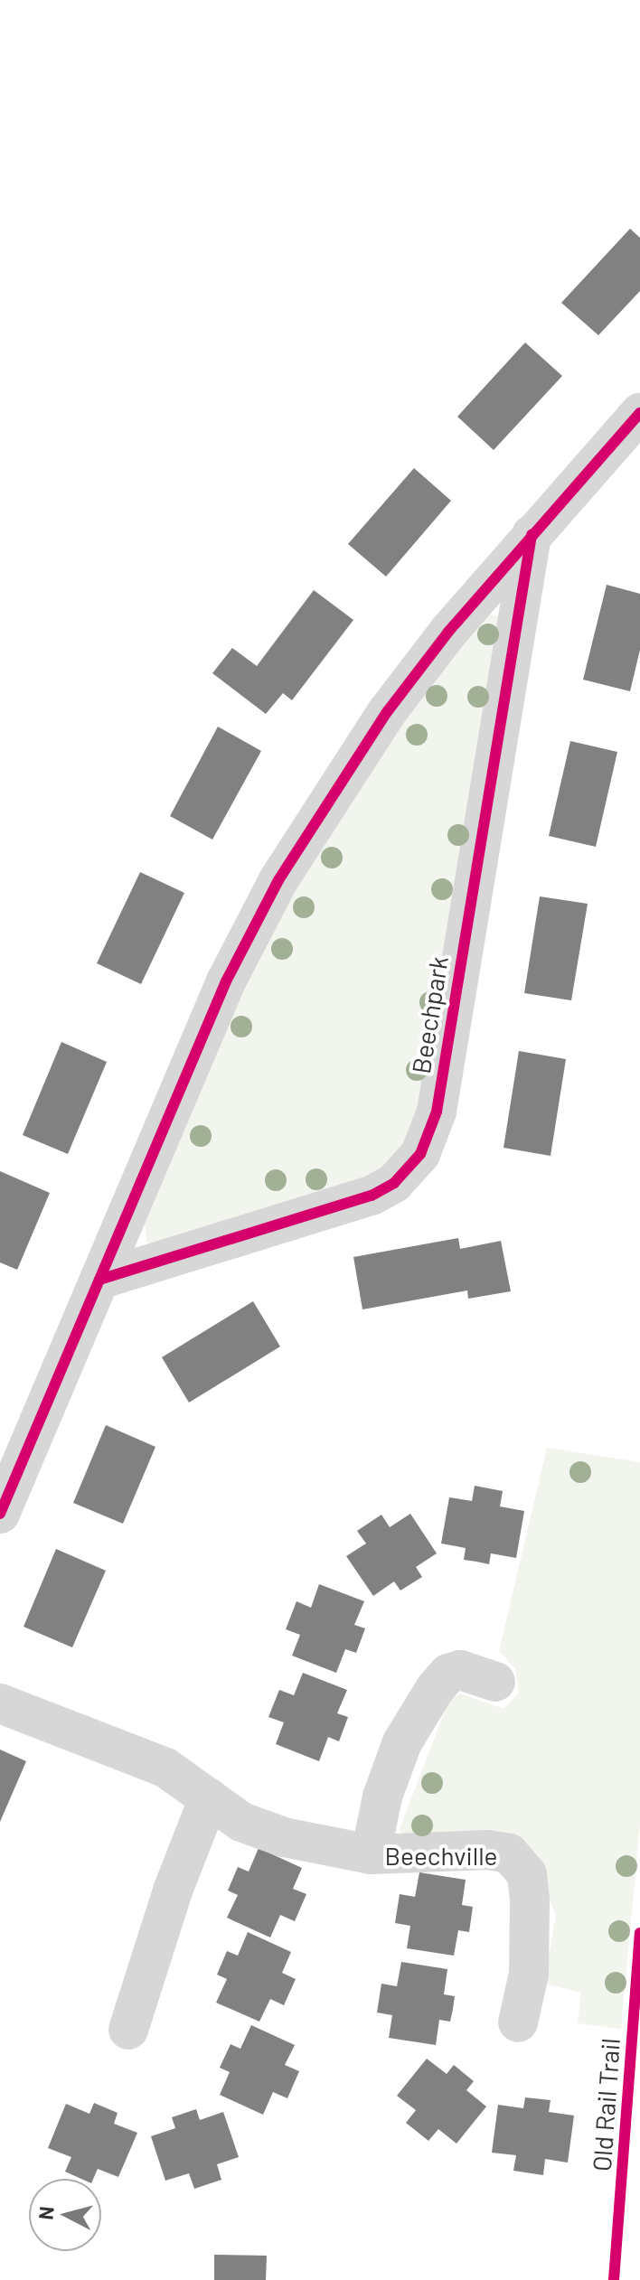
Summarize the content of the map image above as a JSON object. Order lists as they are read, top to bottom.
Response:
{
  "streets": {
    "street": ["Beechpark", "Beechville"],
    "cycle path": ["Old Rail Trail"]
  },
  "north": "left"
}
